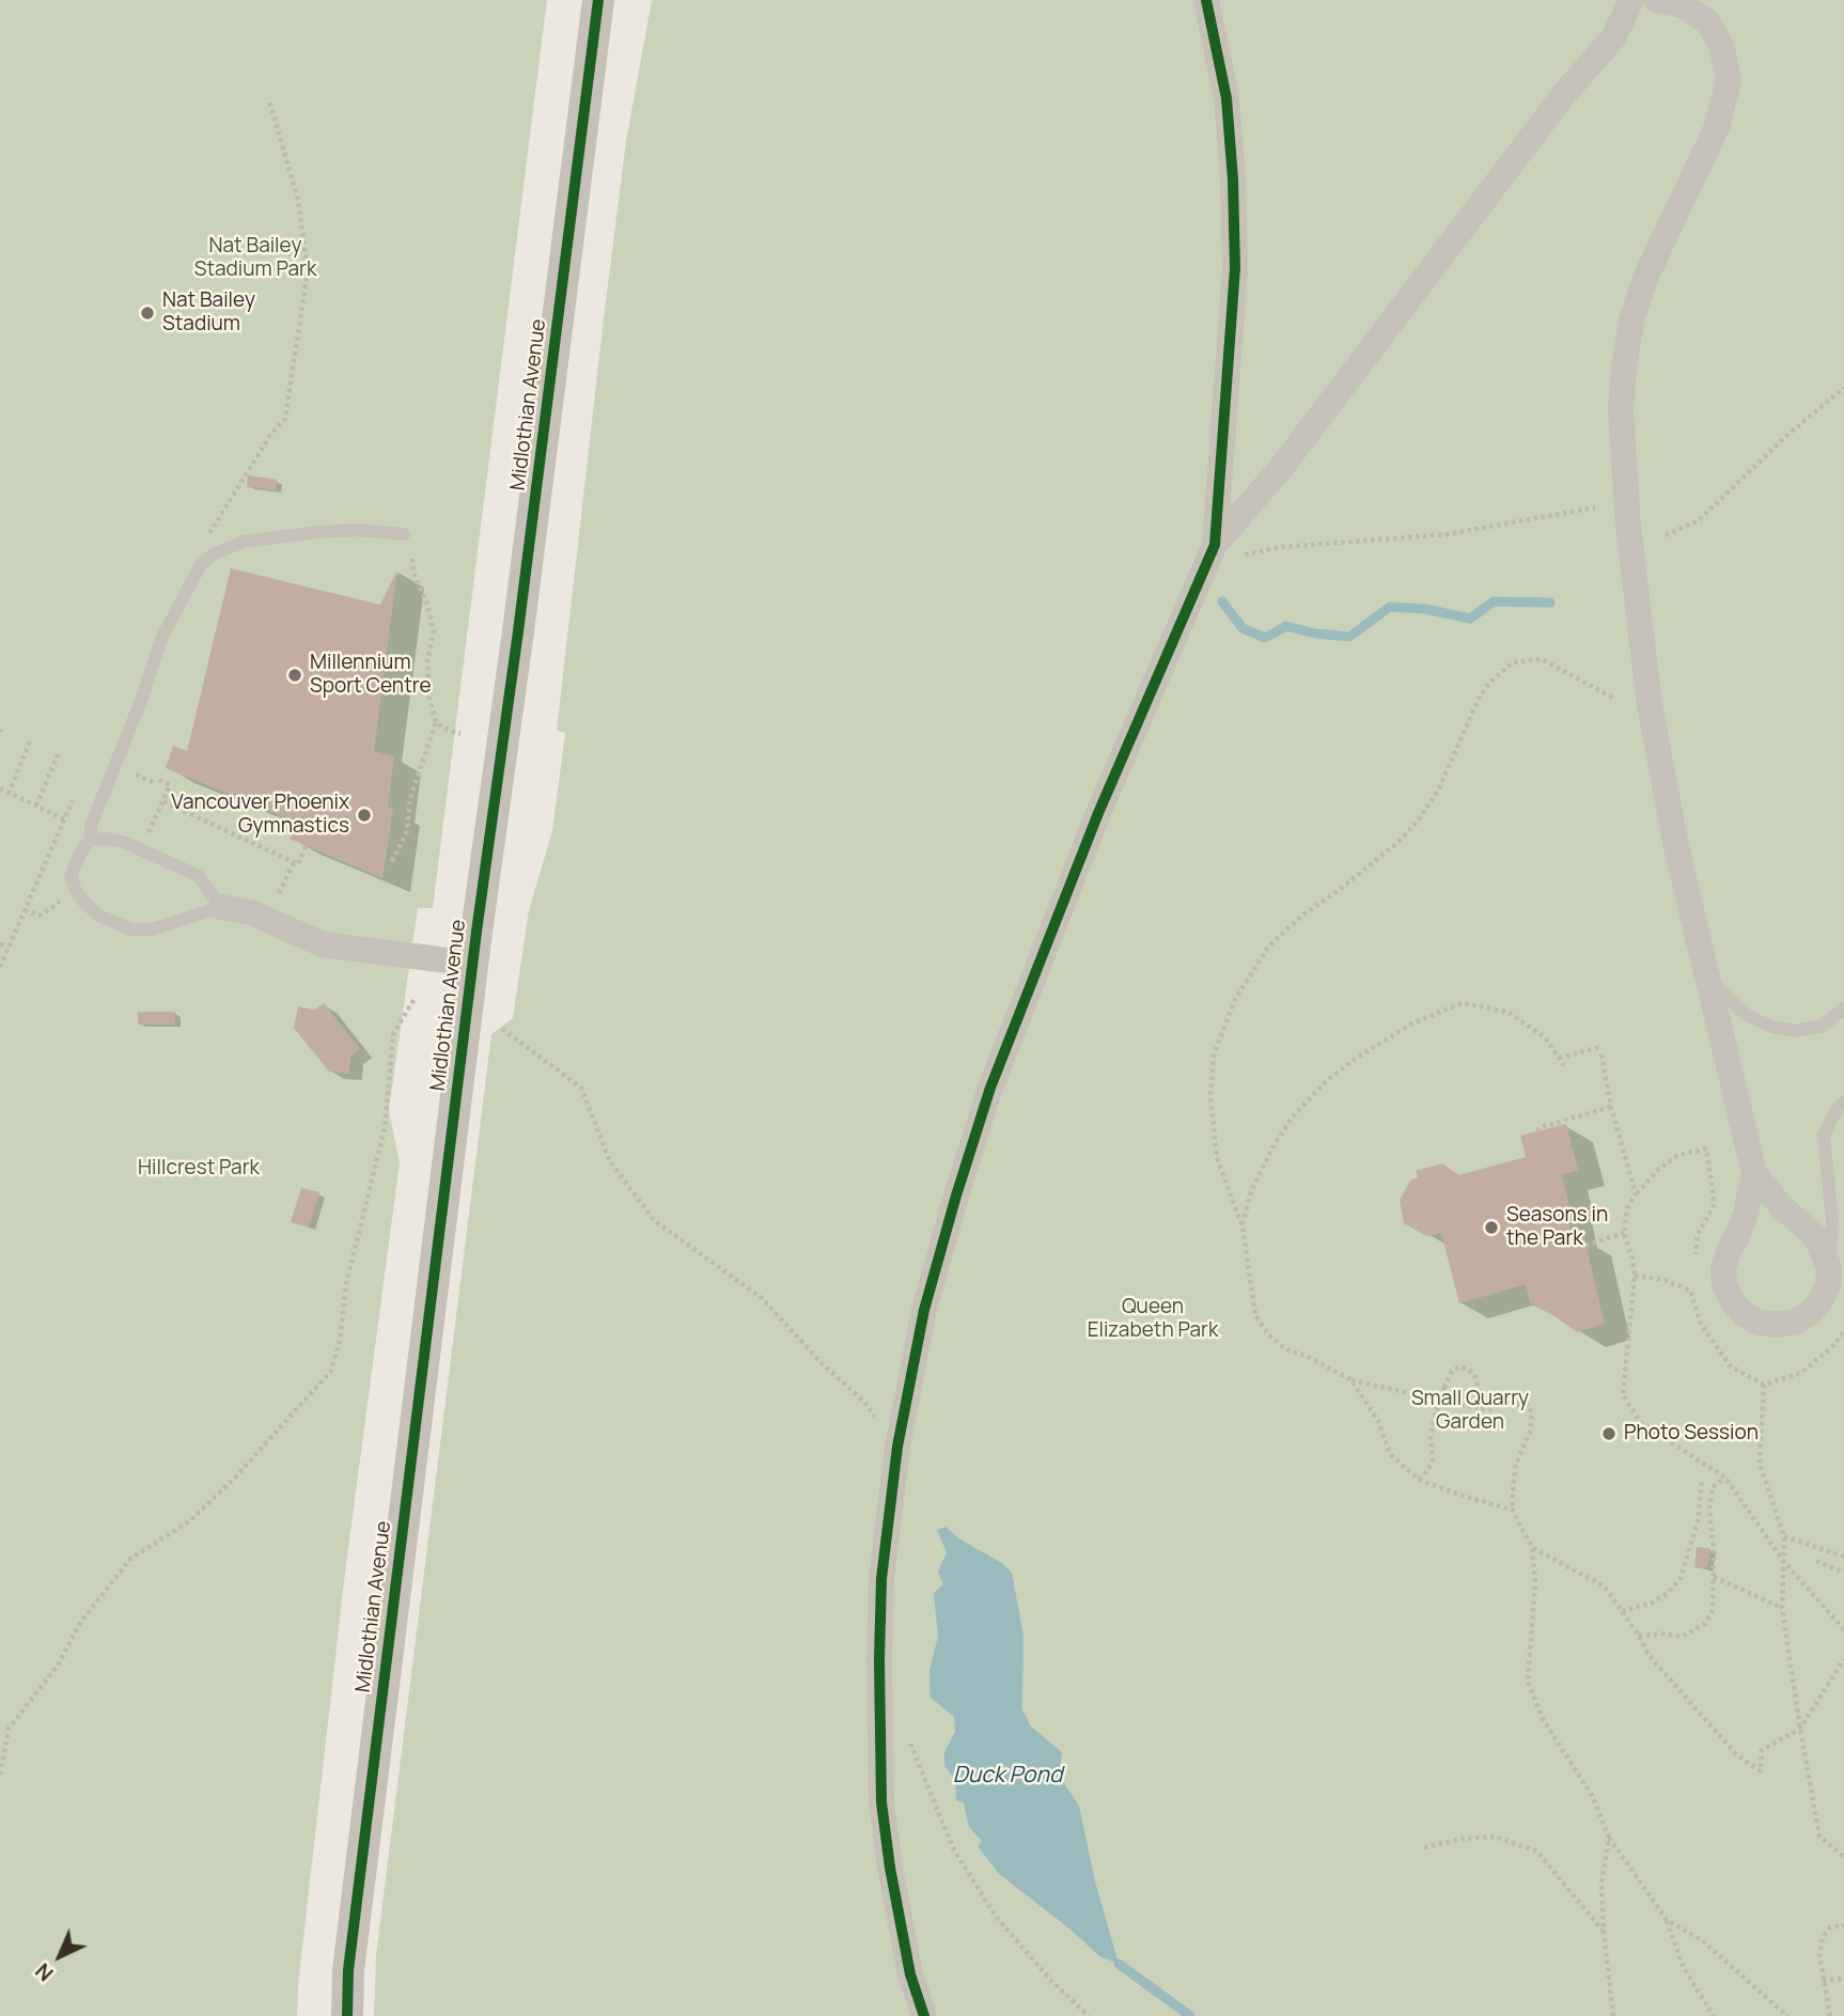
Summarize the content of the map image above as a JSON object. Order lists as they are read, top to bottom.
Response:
{
  "streets": {
    "street": ["Midlothian Avenue"]
  },
  "water": ["Duck Pond"],
  "parks": [
    "Nat Bailey Stadium Park",
    "Hillcrest Park",
    "Queen Elizabeth Park",
    "Small Quarry Garden"
  ],
  "places": [
    "Nat Bailey Stadium",
    "Millennium Sport Centre",
    "Vancouver Phoenix Gymnastics",
    "Seasons in the Park",
    "Photo Session"
  ],
  "north": "bottom left"
}
